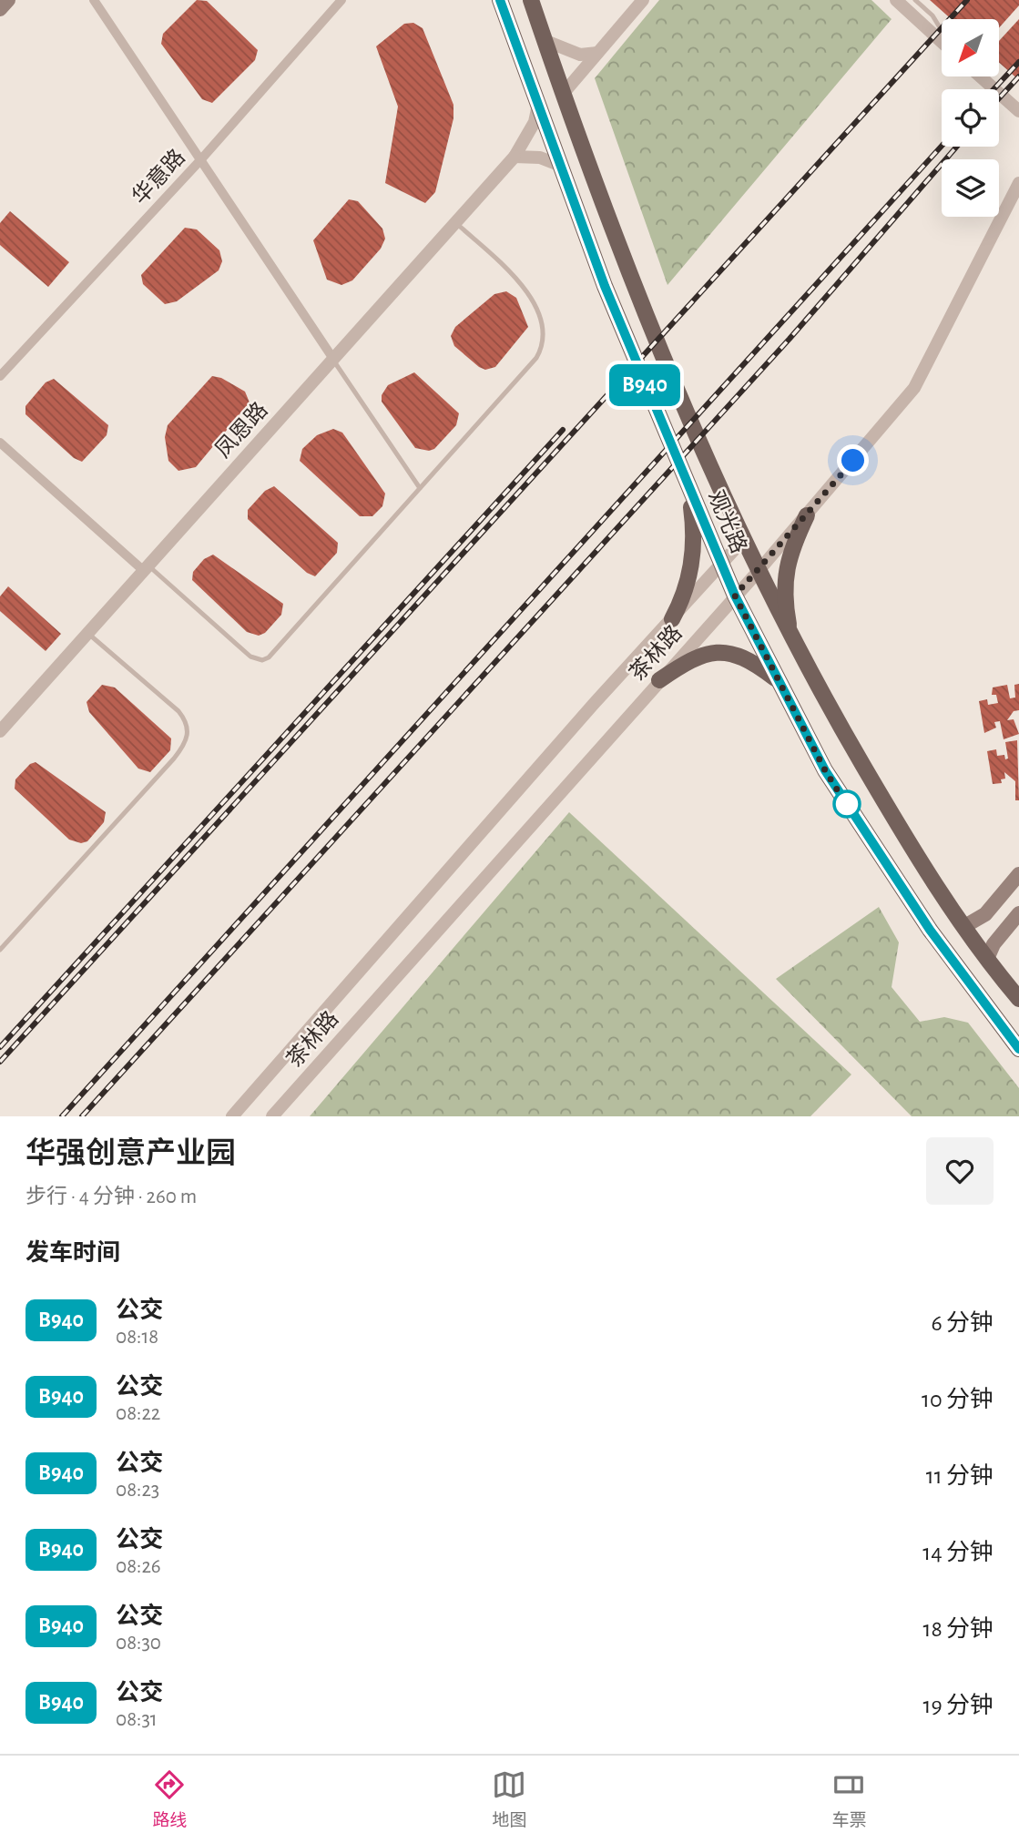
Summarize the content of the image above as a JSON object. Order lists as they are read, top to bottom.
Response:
{
  "streets": {
    "main road": ["观光路"],
    "street": ["华意路", "凤恩路", "茶林路"]
  },
  "crossings": [
    ["凤恩路", "观光路"],
    ["观光路", "茶林路"]
  ],
  "lines": ["bus line B940"],
  "north": "bottom left",
  "page": {
    "on_map": "B940",
    "heading": [
      ["华强创意产业园", "步行 · 4 分钟 · 260 m"],
      "发车时间"
    ],
    "list": [
      {
        "mark": "B940",
        "name": "公交",
        "note": "08:18",
        "value": "6 分钟"
      },
      {
        "mark": "B940",
        "name": "公交",
        "note": "08:22",
        "value": "10 分钟"
      },
      {
        "mark": "B940",
        "name": "公交",
        "note": "08:23",
        "value": "11 分钟"
      },
      {
        "mark": "B940",
        "name": "公交",
        "note": "08:26",
        "value": "14 分钟"
      },
      {
        "mark": "B940",
        "name": "公交",
        "note": "08:30",
        "value": "18 分钟"
      },
      {
        "mark": "B940",
        "name": "公交",
        "note": "08:31",
        "value": "19 分钟"
      }
    ],
    "tabs": ["路线", "地图", "车票"]
  }
}
